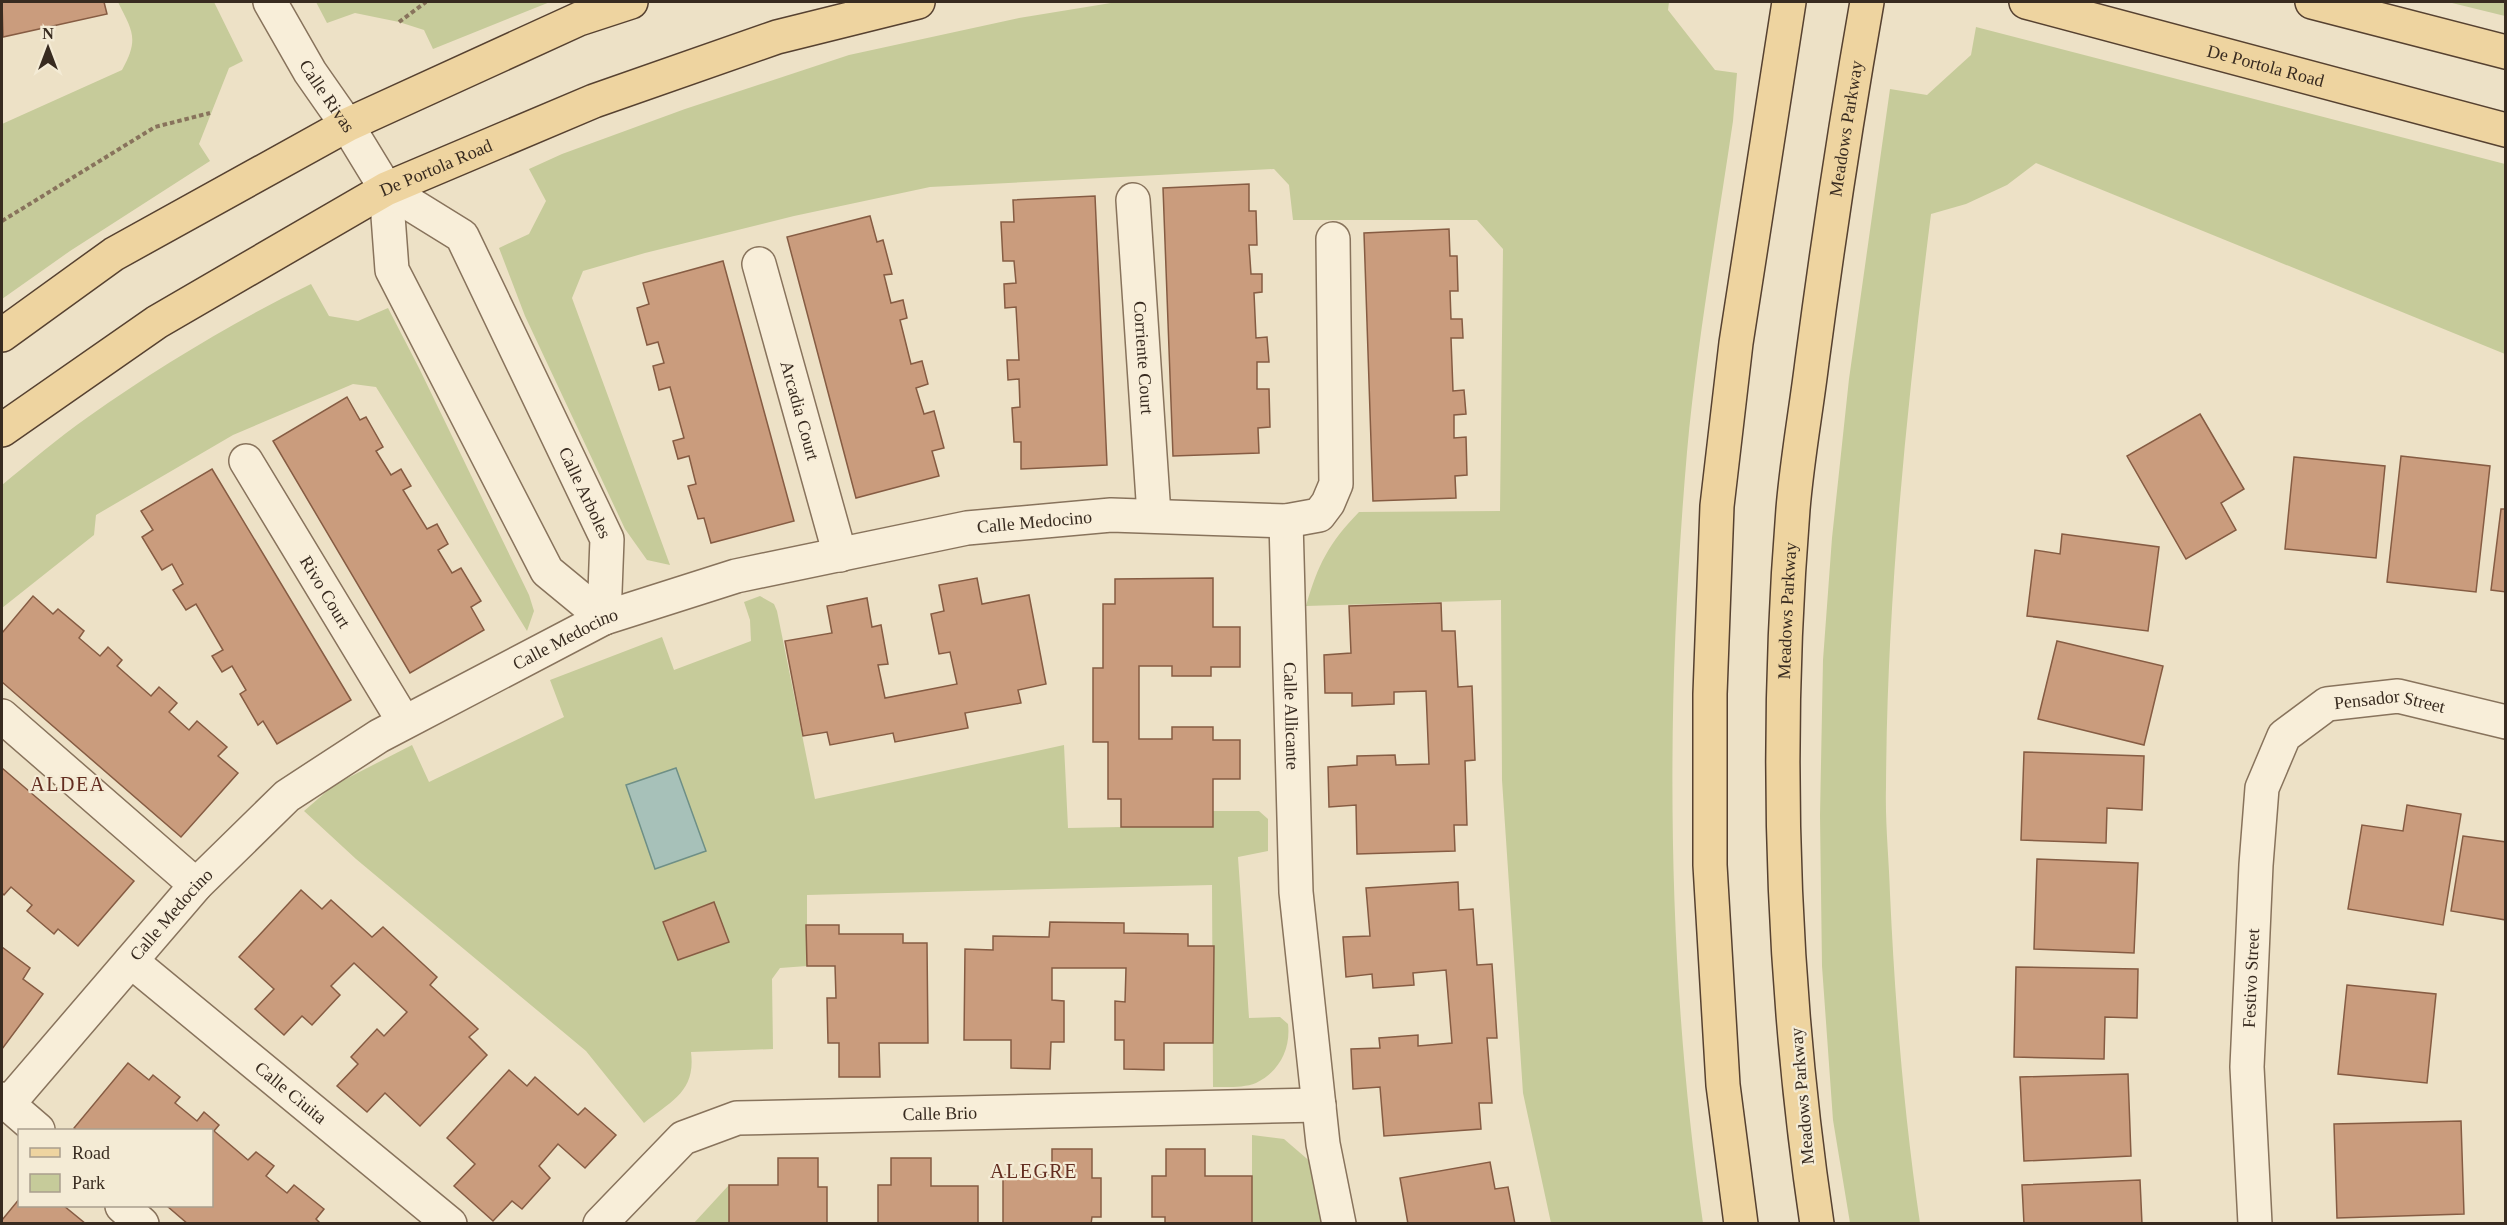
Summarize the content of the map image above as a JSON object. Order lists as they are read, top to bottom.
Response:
{
  "streets": {
    "main road": ["De Portola Road", "Meadows Parkway"],
    "street": [
      "Calle Rivas",
      "Corriente Court",
      "Arcadia Court",
      "Calle Arboles",
      "Calle Medocino",
      "Rivo Court",
      "Pensador Street",
      "Calle Allicante",
      "Festivo Street",
      "Calle Ciuita",
      "Calle Brio"
    ]
  },
  "crossings": [
    ["De Portola Road", "Calle Rivas"],
    ["De Portola Road", "Calle Arboles"],
    ["Calle Rivas", "Calle Arboles"],
    ["Corriente Court", "Calle Medocino"],
    ["Arcadia Court", "Calle Medocino"],
    ["Calle Arboles", "Calle Medocino"],
    ["Calle Medocino", "Rivo Court"],
    ["Calle Medocino", "Calle Allicante"],
    ["Calle Medocino", "Calle Ciuita"],
    ["Pensador Street", "Festivo Street"],
    ["Calle Allicante", "Calle Brio"]
  ],
  "districts": ["ALDEA", "ALEGRE"],
  "legend": ["Road", "Park"],
  "north": "top"
}
